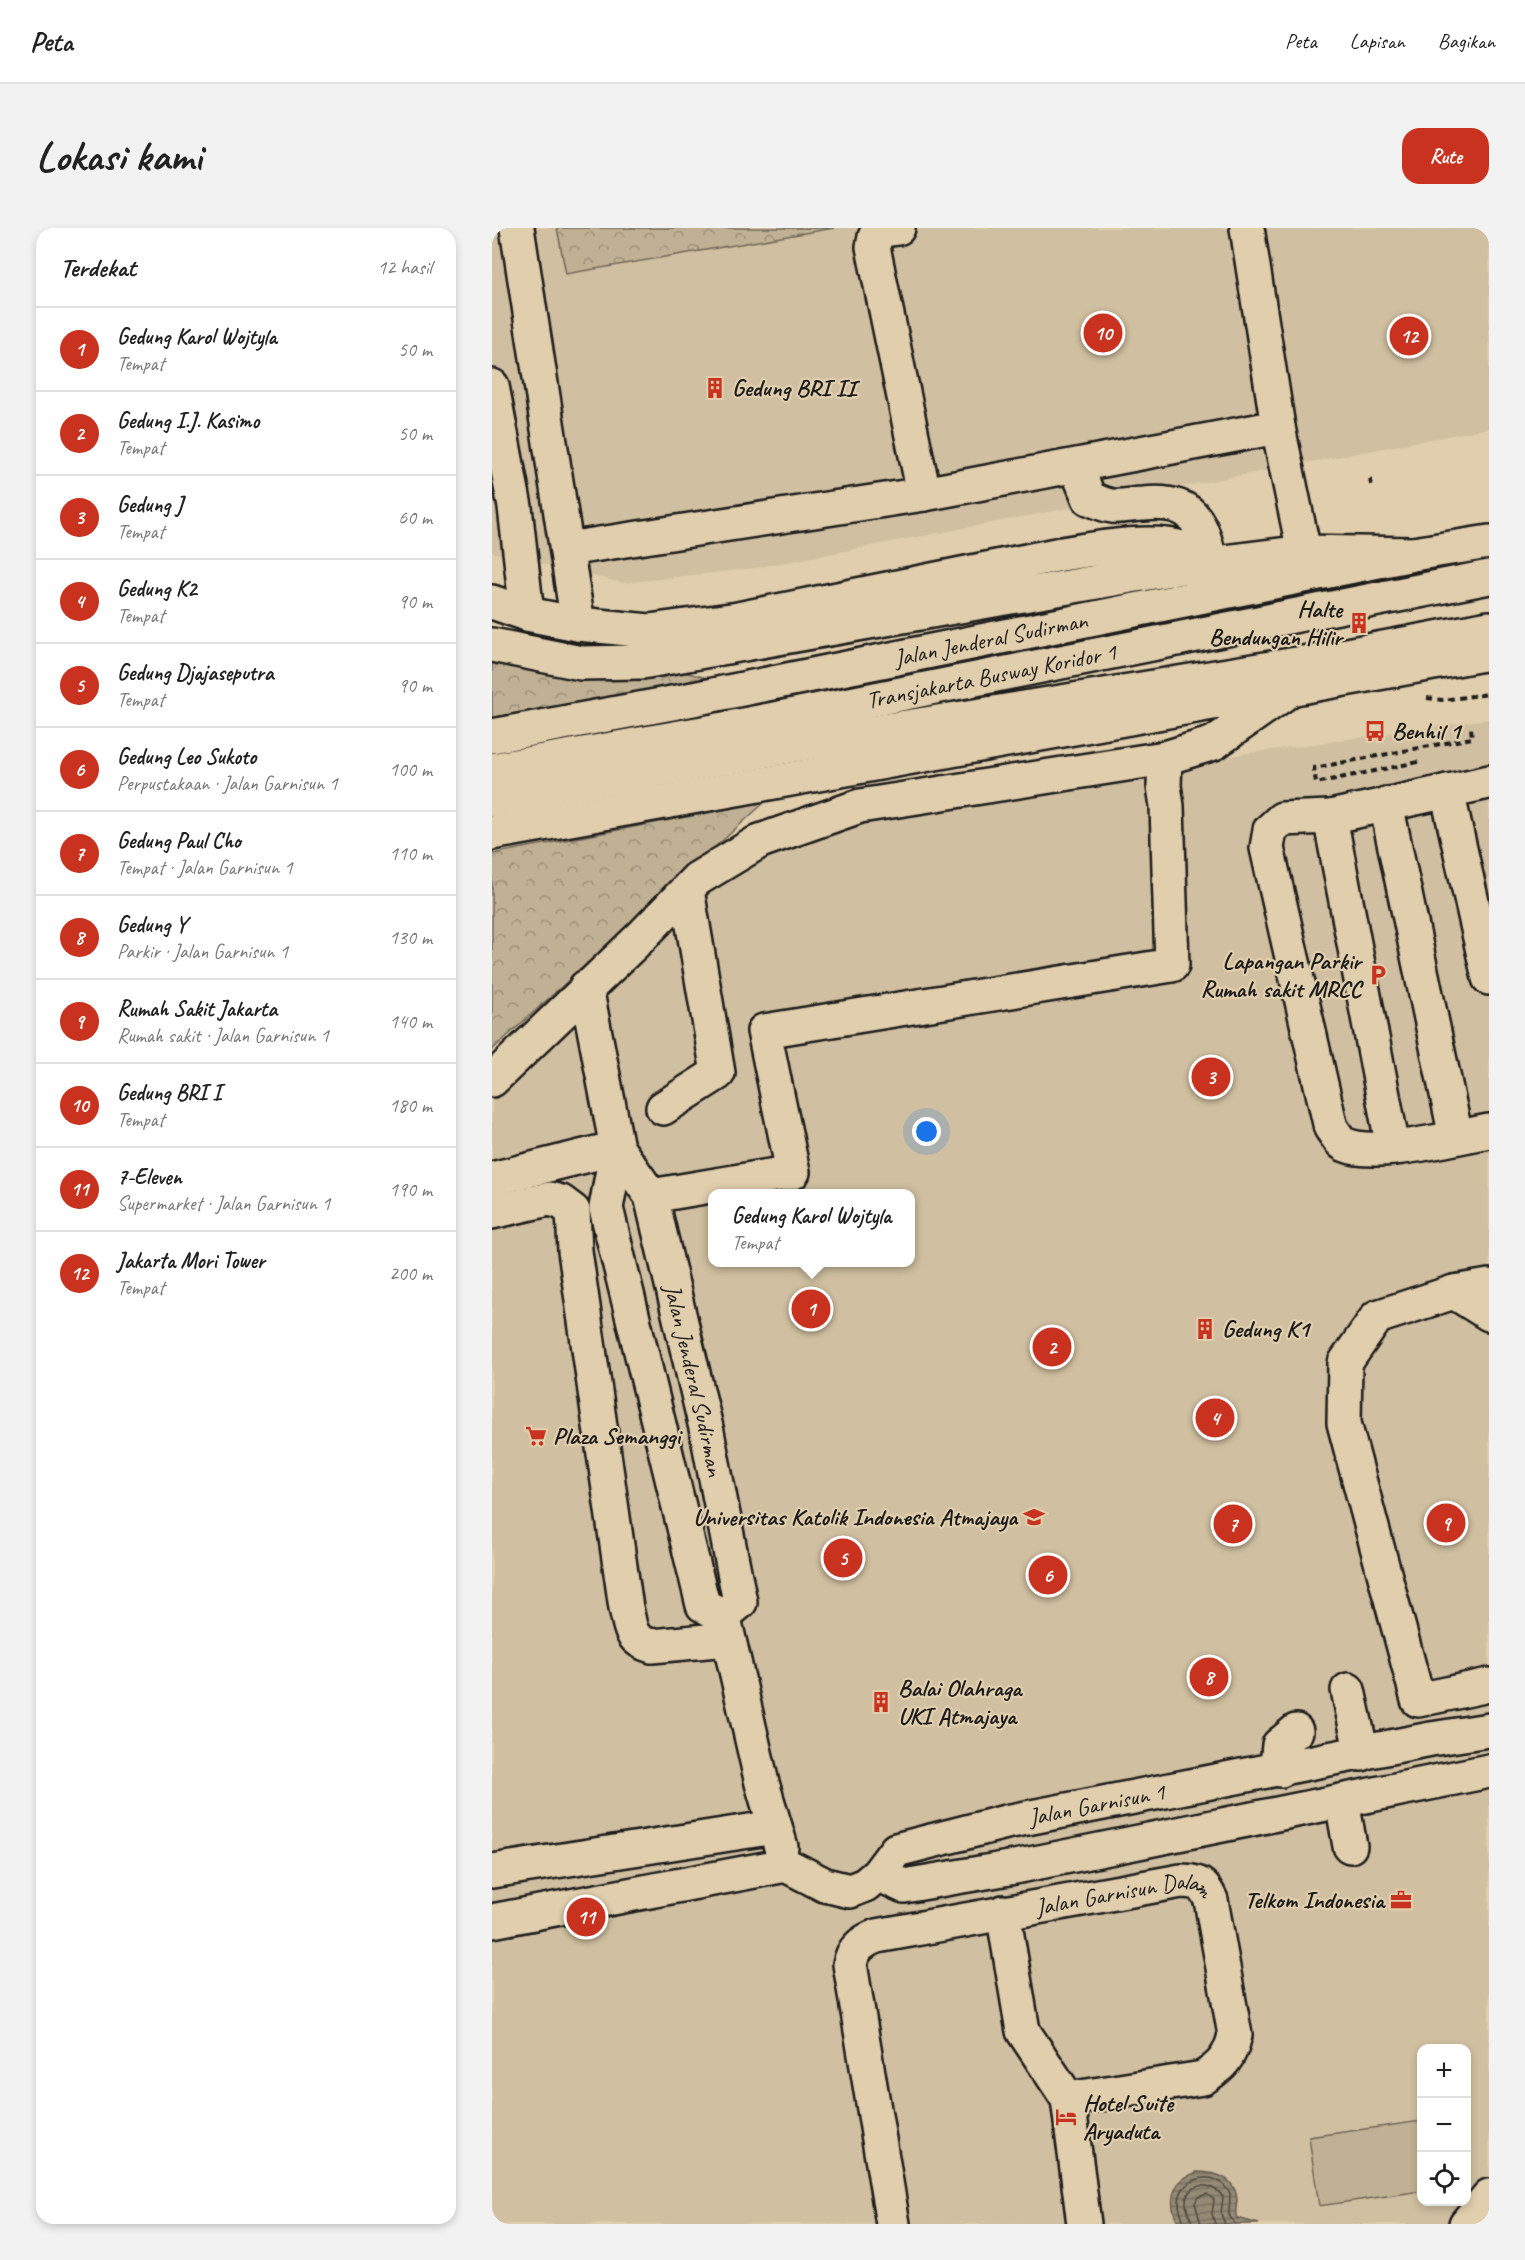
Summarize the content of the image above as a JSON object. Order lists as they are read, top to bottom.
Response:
{
  "streets": {
    "main road": [
      "Jalan Jenderal Sudirman",
      "Transjakarta Busway Koridor 1",
      "Jalan Garnisun 1",
      "Jalan Garnisun Dalam"
    ]
  },
  "crossings": [
    ["Jalan Garnisun 1", "Jalan Garnisun Dalam"]
  ],
  "places": {
    "building": [
      "Gedung BRI II",
      "Halte Bendungan Hilir",
      "Gedung K1",
      "Balai Olahraga UKI Atmajaya"
    ],
    "bus stop": ["Benhil 1"],
    "parking": ["Lapangan Parkir Rumah sakit MRCC"],
    "supermarket": ["Plaza Semanggi"],
    "school or university": ["Universitas Katolik Indonesia Atmajaya"],
    "office": ["Telkom Indonesia"],
    "hotel": ["Hotel Suite Aryaduta"]
  },
  "page": {
    "header": "Peta",
    "nav": ["Peta", "Lapisan", "Bagikan"],
    "buttons": "Rute",
    "title": "Lokasi kami",
    "heading": ["Terdekat", "12 hasil"],
    "list": [
      {
        "mark": "1",
        "name": "Gedung Karol Wojtyla",
        "note": "Tempat",
        "value": "50 m"
      },
      {
        "mark": "2",
        "name": "Gedung I.J. Kasimo",
        "note": "Tempat",
        "value": "50 m"
      },
      {
        "mark": "3",
        "name": "Gedung J",
        "note": "Tempat",
        "value": "60 m"
      },
      {
        "mark": "4",
        "name": "Gedung K2",
        "note": "Tempat",
        "value": "90 m"
      },
      {
        "mark": "5",
        "name": "Gedung Djajaseputra",
        "note": "Tempat",
        "value": "90 m"
      },
      {
        "mark": "6",
        "name": "Gedung Leo Sukoto",
        "note": "Perpustakaan · Jalan Garnisun 1",
        "value": "100 m"
      },
      {
        "mark": "7",
        "name": "Gedung Paul Cho",
        "note": "Tempat · Jalan Garnisun 1",
        "value": "110 m"
      },
      {
        "mark": "8",
        "name": "Gedung Y",
        "note": "Parkir · Jalan Garnisun 1",
        "value": "130 m"
      },
      {
        "mark": "9",
        "name": "Rumah Sakit Jakarta",
        "note": "Rumah sakit · Jalan Garnisun 1",
        "value": "140 m"
      },
      {
        "mark": "10",
        "name": "Gedung BRI I",
        "note": "Tempat",
        "value": "180 m"
      },
      {
        "mark": "11",
        "name": "7-Eleven",
        "note": "Supermarket · Jalan Garnisun 1",
        "value": "190 m"
      },
      {
        "mark": "12",
        "name": "Jakarta Mori Tower",
        "note": "Tempat",
        "value": "200 m"
      }
    ],
    "pins": [
      "10",
      "12",
      "3",
      "1",
      "2",
      "4",
      "9",
      "7",
      "5",
      "6",
      "8",
      "11"
    ],
    "popup": ["Gedung Karol Wojtyla", "Tempat"],
    "map_buttons": ["+", "−"]
  }
}
